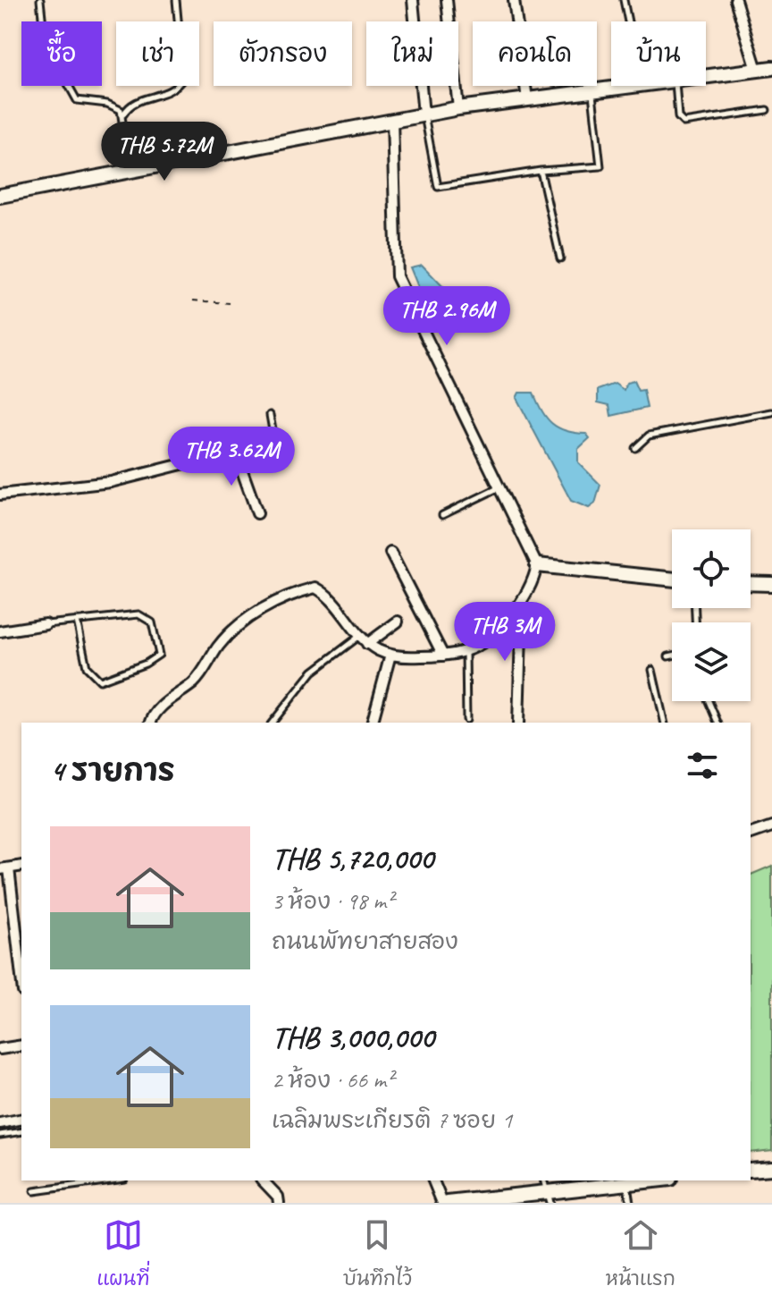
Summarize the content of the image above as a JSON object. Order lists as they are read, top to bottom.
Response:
{
  "page": {
    "chip": [
      "ซื้อ",
      "เช่า",
      "ตัวกรอง",
      "ใหม่",
      "คอนโด",
      "บ้าน"
    ],
    "price": [
      "THB 5.72M",
      "THB 2.96M",
      "THB 3.62M",
      "THB 3M"
    ],
    "heading": "4 รายการ",
    "list": [
      {
        "name": "THB 5,720,000",
        "note": "3 ห้อง · 98 m² · ถนนพัทยาสายสอง"
      },
      {
        "name": "THB 3,000,000",
        "note": "2 ห้อง · 66 m² · เฉลิมพระเกียรติ 7 ซอย 1"
      }
    ],
    "tabs": ["แผนที่", "บันทึกไว้", "หน้าแรก"]
  }
}
